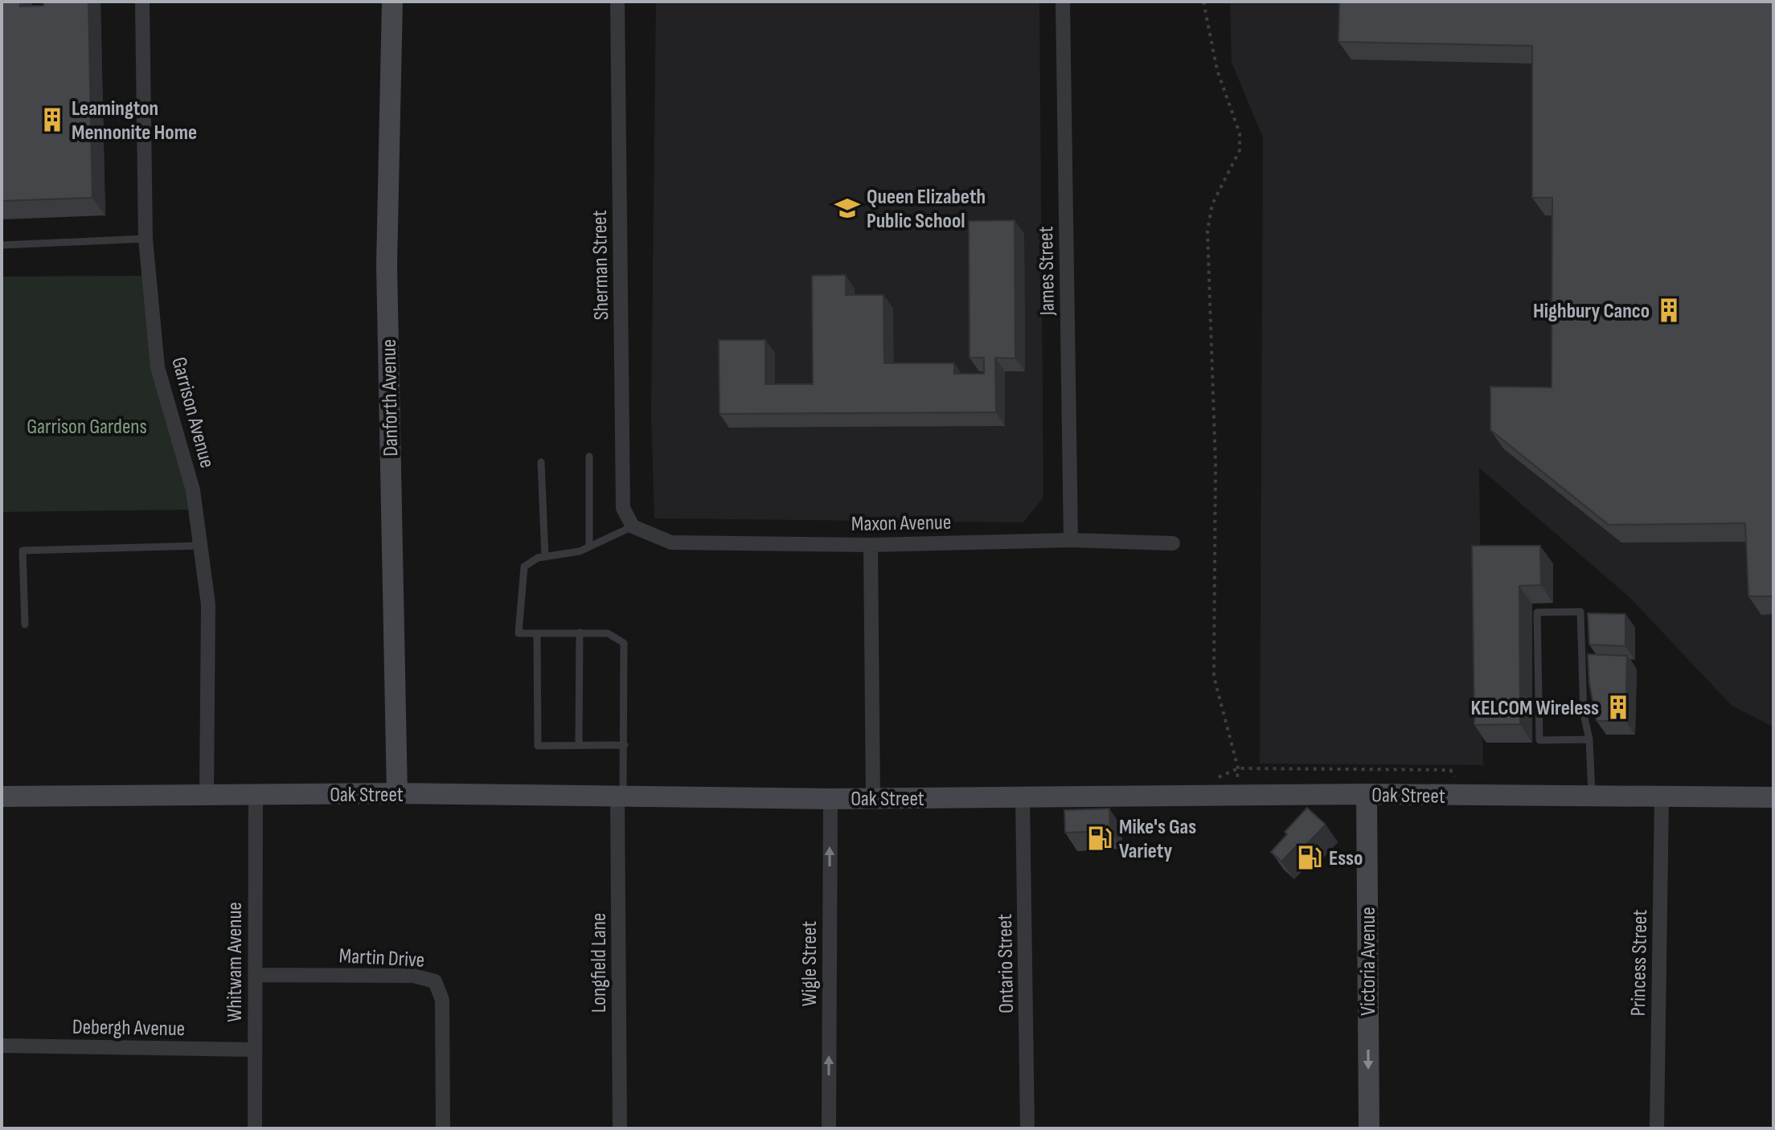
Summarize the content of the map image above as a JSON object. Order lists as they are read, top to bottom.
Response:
{
  "streets": {
    "street": [
      "Sherman Street",
      "James Street",
      "Danforth Avenue",
      "Garrison Avenue",
      "Maxon Avenue",
      "Oak Street",
      "Martin Drive",
      "Victoria Avenue",
      "Whitwam Avenue",
      "Longfield Lane",
      "Princess Street",
      "Wigle Street",
      "Ontario Street",
      "Debergh Avenue"
    ]
  },
  "crossings": [
    ["Sherman Street", "Maxon Avenue"],
    ["James Street", "Maxon Avenue"],
    ["Danforth Avenue", "Oak Street"],
    ["Garrison Avenue", "Oak Street"],
    ["Oak Street", "Victoria Avenue"],
    ["Oak Street", "Whitwam Avenue"],
    ["Oak Street", "Longfield Lane"],
    ["Oak Street", "Princess Street"],
    ["Oak Street", "Wigle Street"],
    ["Oak Street", "Ontario Street"],
    ["Martin Drive", "Whitwam Avenue"],
    ["Whitwam Avenue", "Debergh Avenue"]
  ],
  "one_way": ["Victoria Avenue", "Wigle Street"],
  "parks": ["Garrison Gardens"],
  "places": {
    "building": ["Leamington Mennonite Home", "Highbury Canco", "KELCOM Wireless"],
    "school or university": ["Queen Elizabeth Public School"],
    "fuel station": ["Mike's Gas Variety", "Esso"]
  }
}
